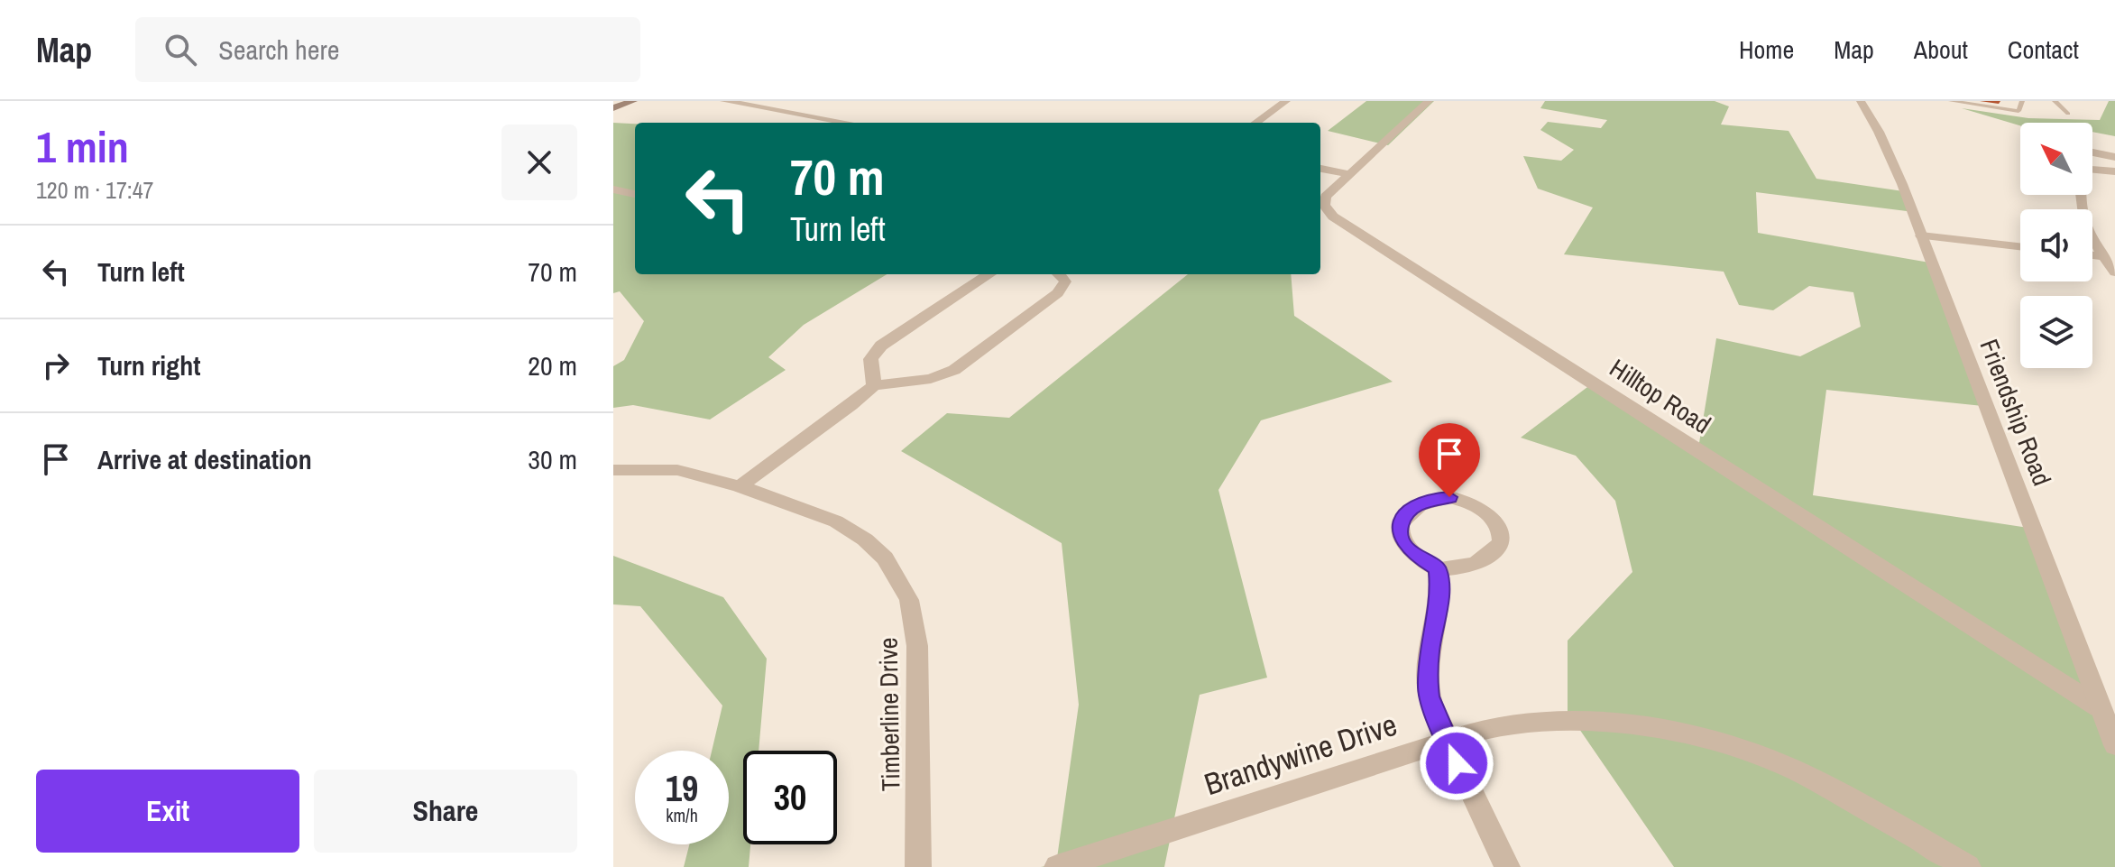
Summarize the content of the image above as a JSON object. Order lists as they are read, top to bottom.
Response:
{
  "streets": {
    "street": [
      "Hilltop Road",
      "Friendship Road",
      "Timberline Drive",
      "Brandywine Drive"
    ]
  },
  "crossings": [
    ["Hilltop Road", "Friendship Road"]
  ],
  "north": "top left",
  "page": {
    "header": "Map",
    "search": "Search here",
    "nav": [
      "Home",
      "Map",
      "About",
      "Contact"
    ],
    "heading": ["1 min", "120 m · 17:47"],
    "turn": ["70 m", "Turn left"],
    "list": [
      {
        "name": "Turn left",
        "value": "70 m"
      },
      {
        "name": "Turn right",
        "value": "20 m"
      },
      {
        "name": "Arrive at destination",
        "value": "30 m"
      }
    ],
    "speed": "19 km/h",
    "limit": "30",
    "buttons": ["Exit", "Share"]
  }
}
